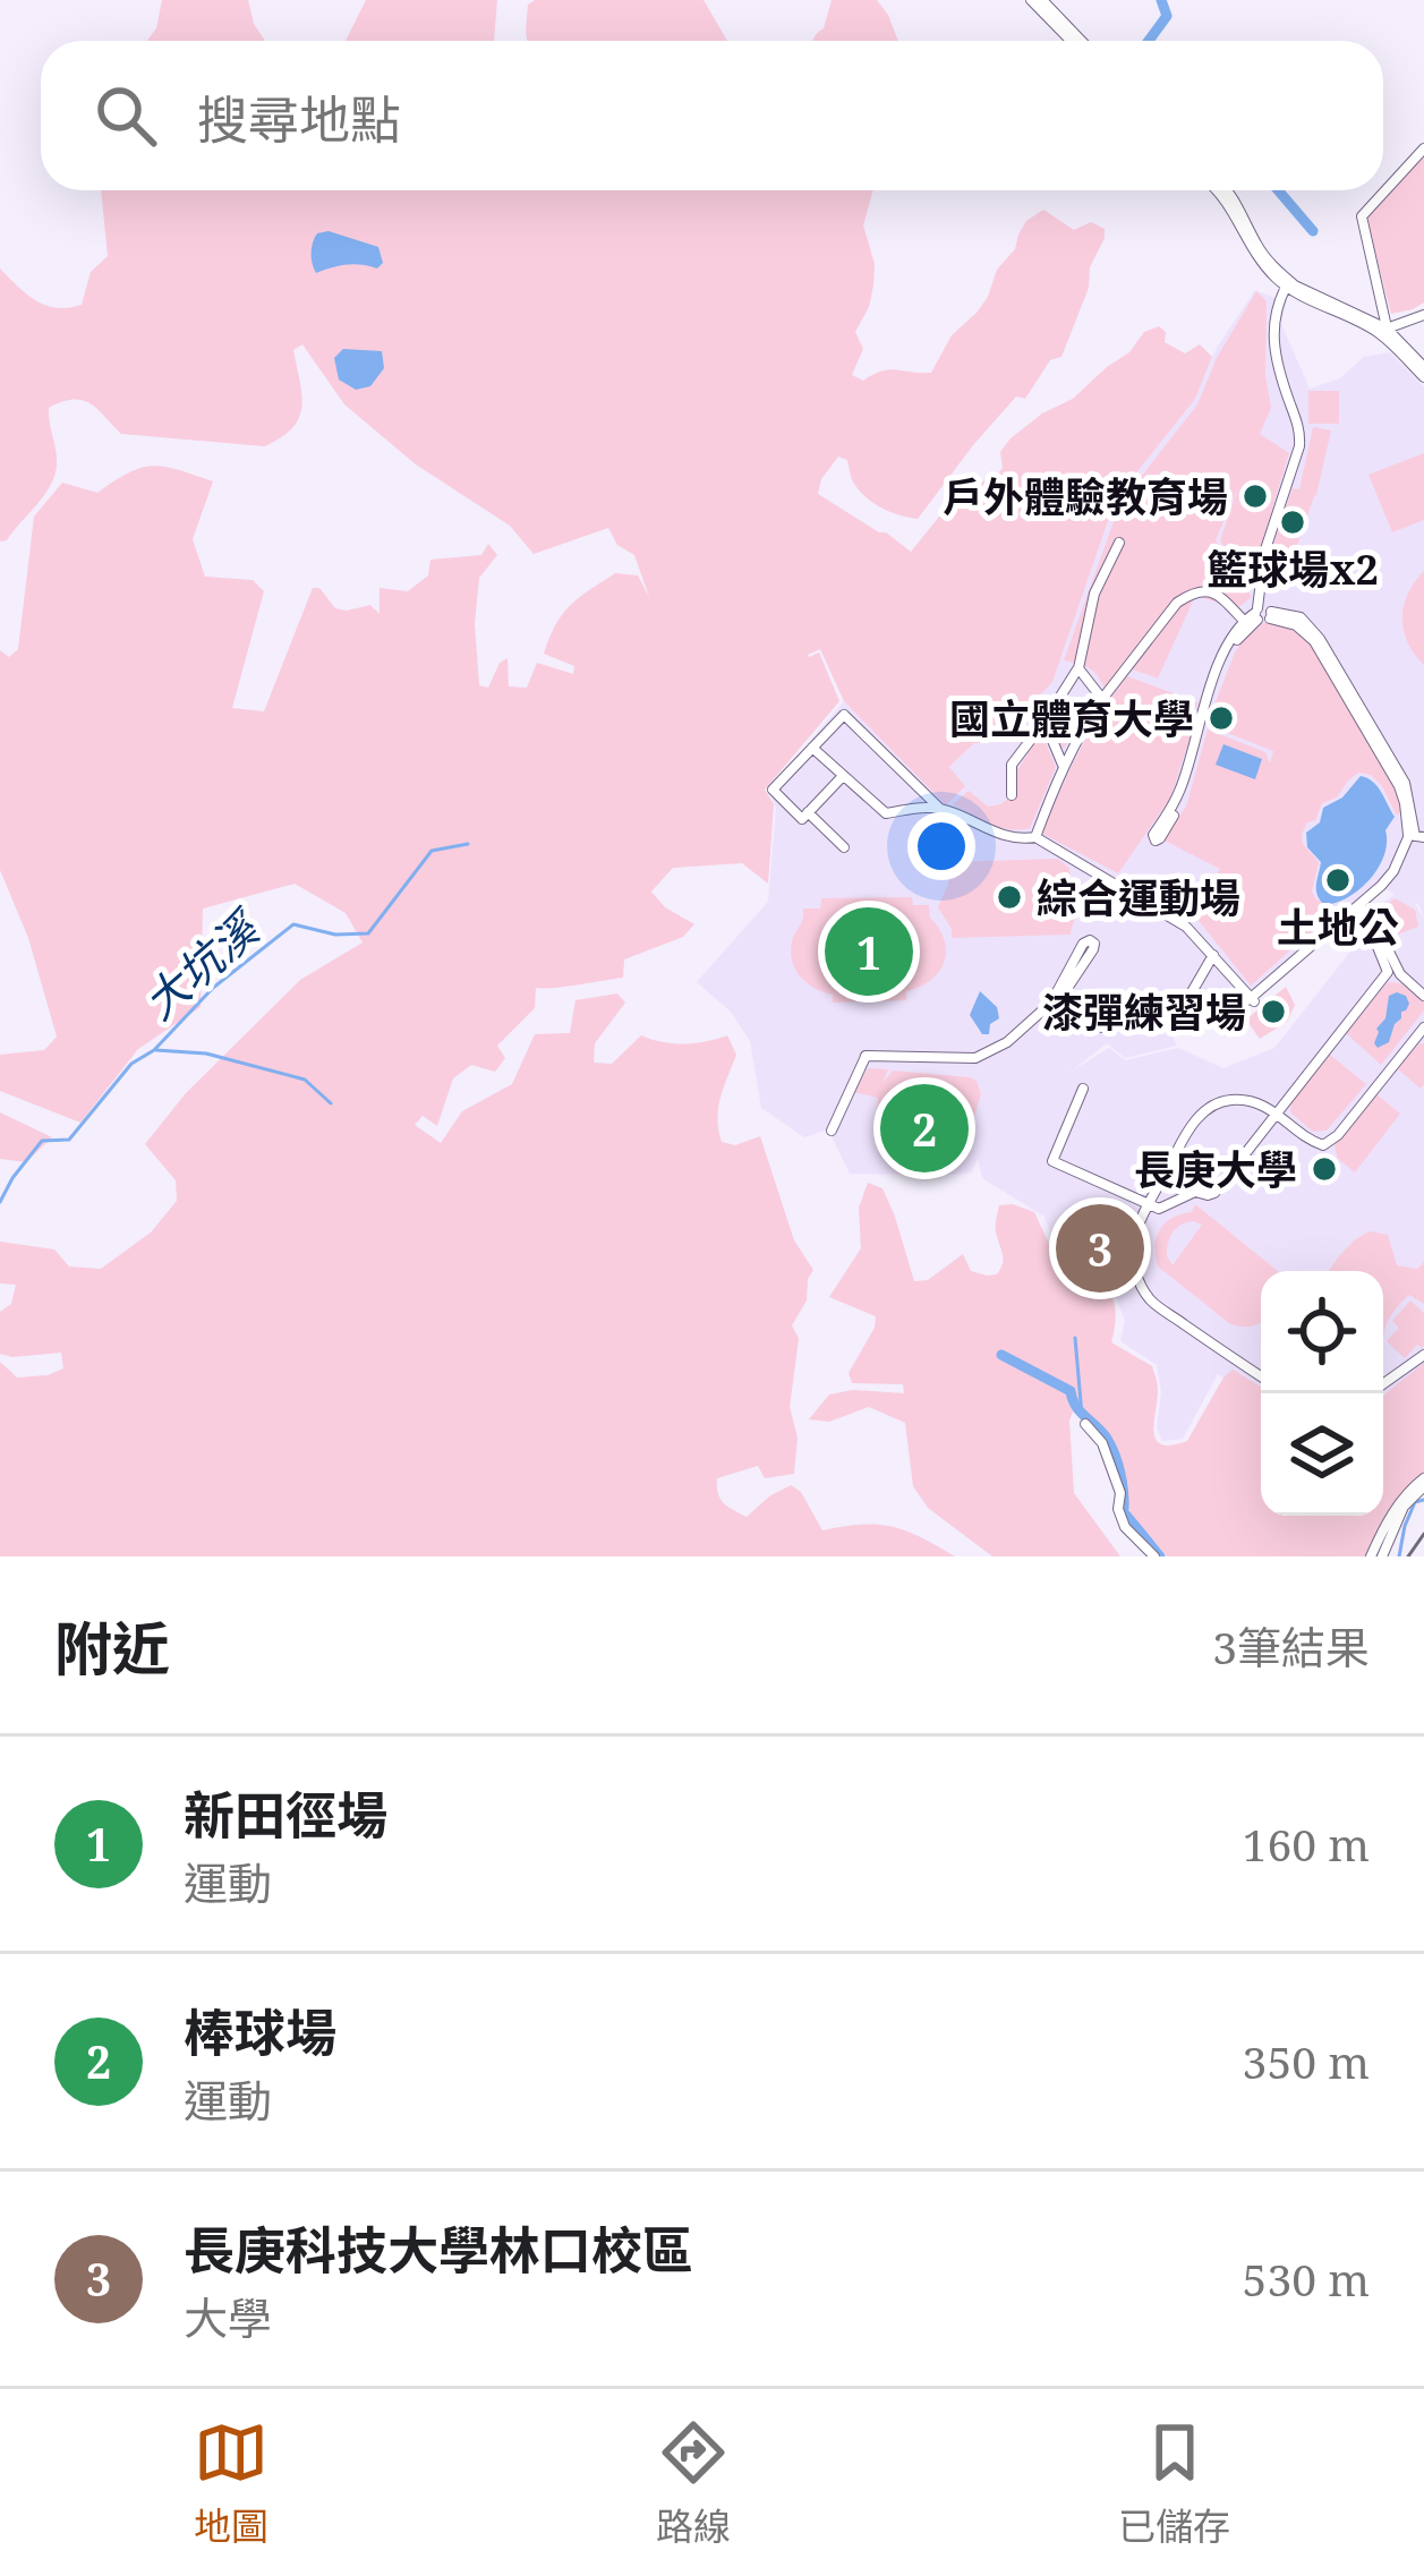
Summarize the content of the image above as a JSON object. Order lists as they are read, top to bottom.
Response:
{
  "water": ["大坑溪"],
  "places": [
    "戶外體驗教育場",
    "籃球場x2",
    "國立體育大學",
    "土地公",
    "綜合運動場",
    "漆彈練習場",
    "長庚大學"
  ],
  "page": {
    "search": "搜尋地點",
    "pins": ["1", "2", "3"],
    "heading": ["附近", "3筆結果"],
    "list": [
      {
        "mark": "1",
        "name": "新田徑場",
        "note": "運動",
        "value": "160 m"
      },
      {
        "mark": "2",
        "name": "棒球場",
        "note": "運動",
        "value": "350 m"
      },
      {
        "mark": "3",
        "name": "長庚科技大學林口校區",
        "note": "大學",
        "value": "530 m"
      }
    ],
    "nav": ["地圖", "路線", "已儲存"]
  }
}
